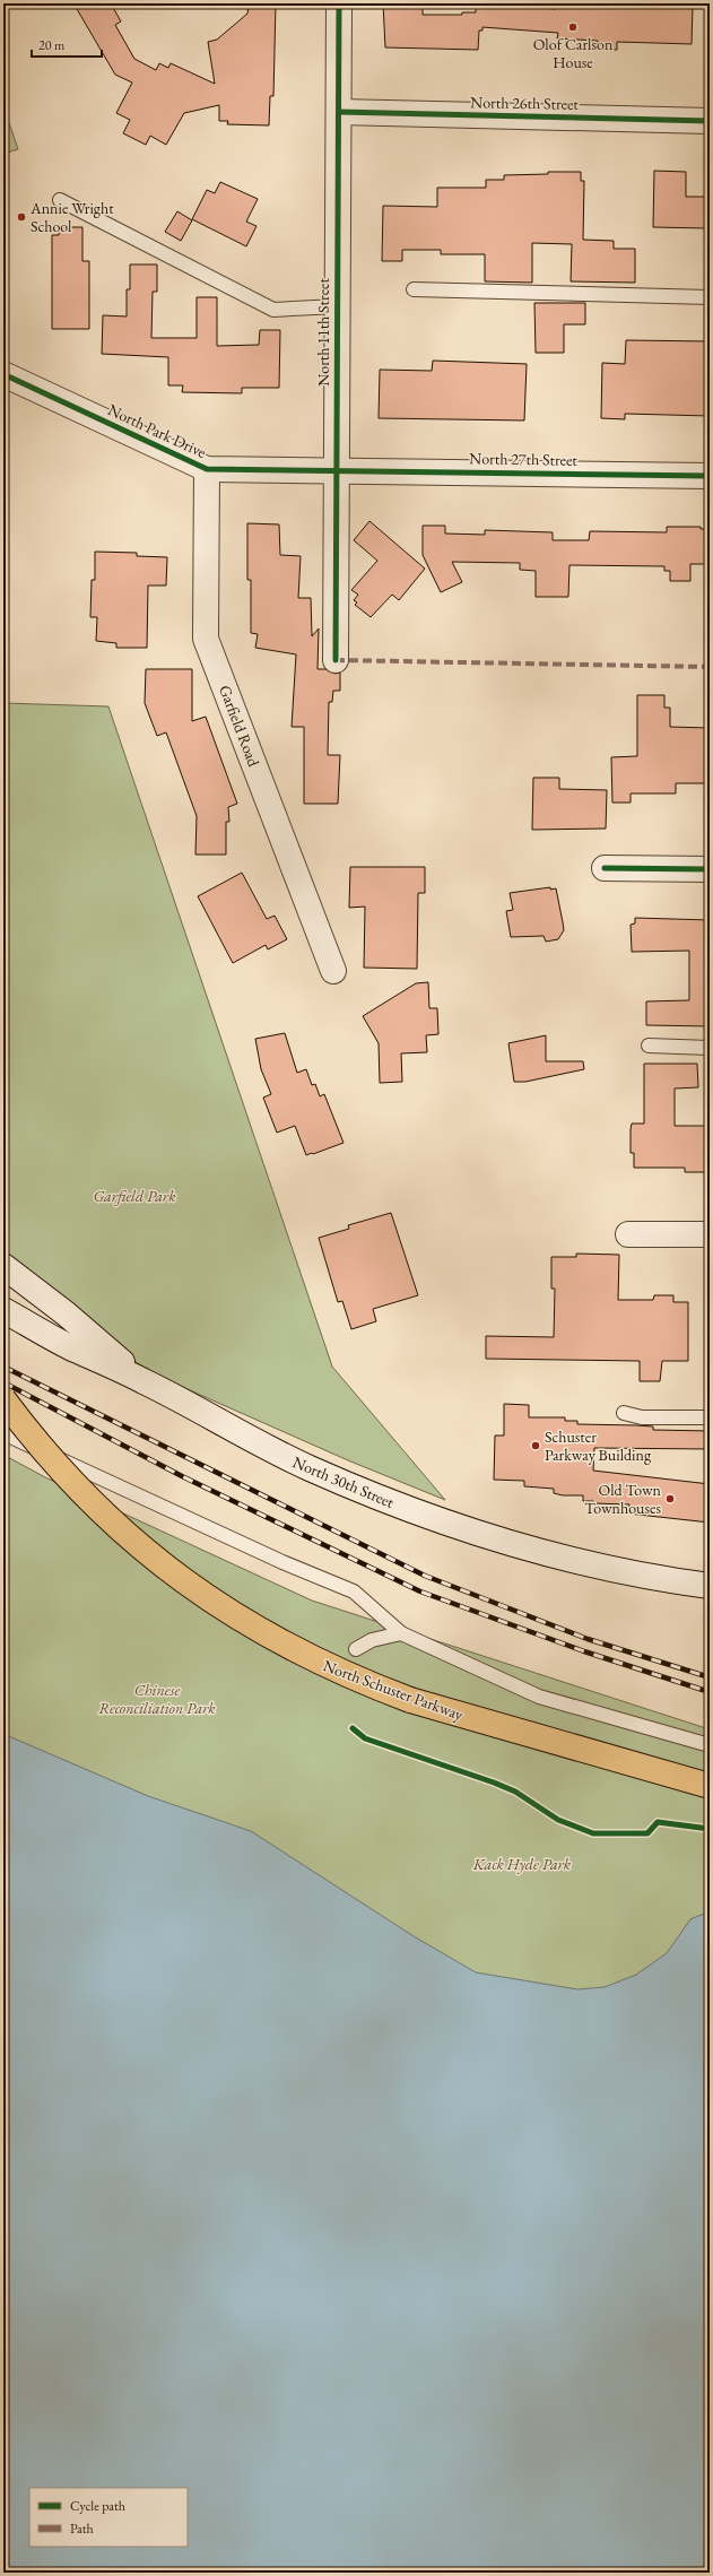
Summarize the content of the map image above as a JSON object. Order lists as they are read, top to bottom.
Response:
{
  "streets": {
    "highway": ["North Schuster Parkway"],
    "street": [
      "North 26th Street",
      "North 11th Street",
      "North Park Drive",
      "North 27th Street",
      "Garfield Road",
      "North 30th Street"
    ]
  },
  "crossings": [
    ["North 26th Street", "North 11th Street"],
    ["North 11th Street", "North Park Drive"],
    ["North 11th Street", "North 27th Street"],
    ["North Park Drive", "North 27th Street"],
    ["North Park Drive", "Garfield Road"]
  ],
  "parks": ["Garfield Park", "Chinese Reconciliation Park", "Kack Hyde Park"],
  "places": [
    "Olof Carlson House",
    "Annie Wright School",
    "Schuster Parkway Building",
    "Old Town Townhouses"
  ],
  "legend": ["Cycle path", "Path"],
  "scale_bar": "20 m"
}
